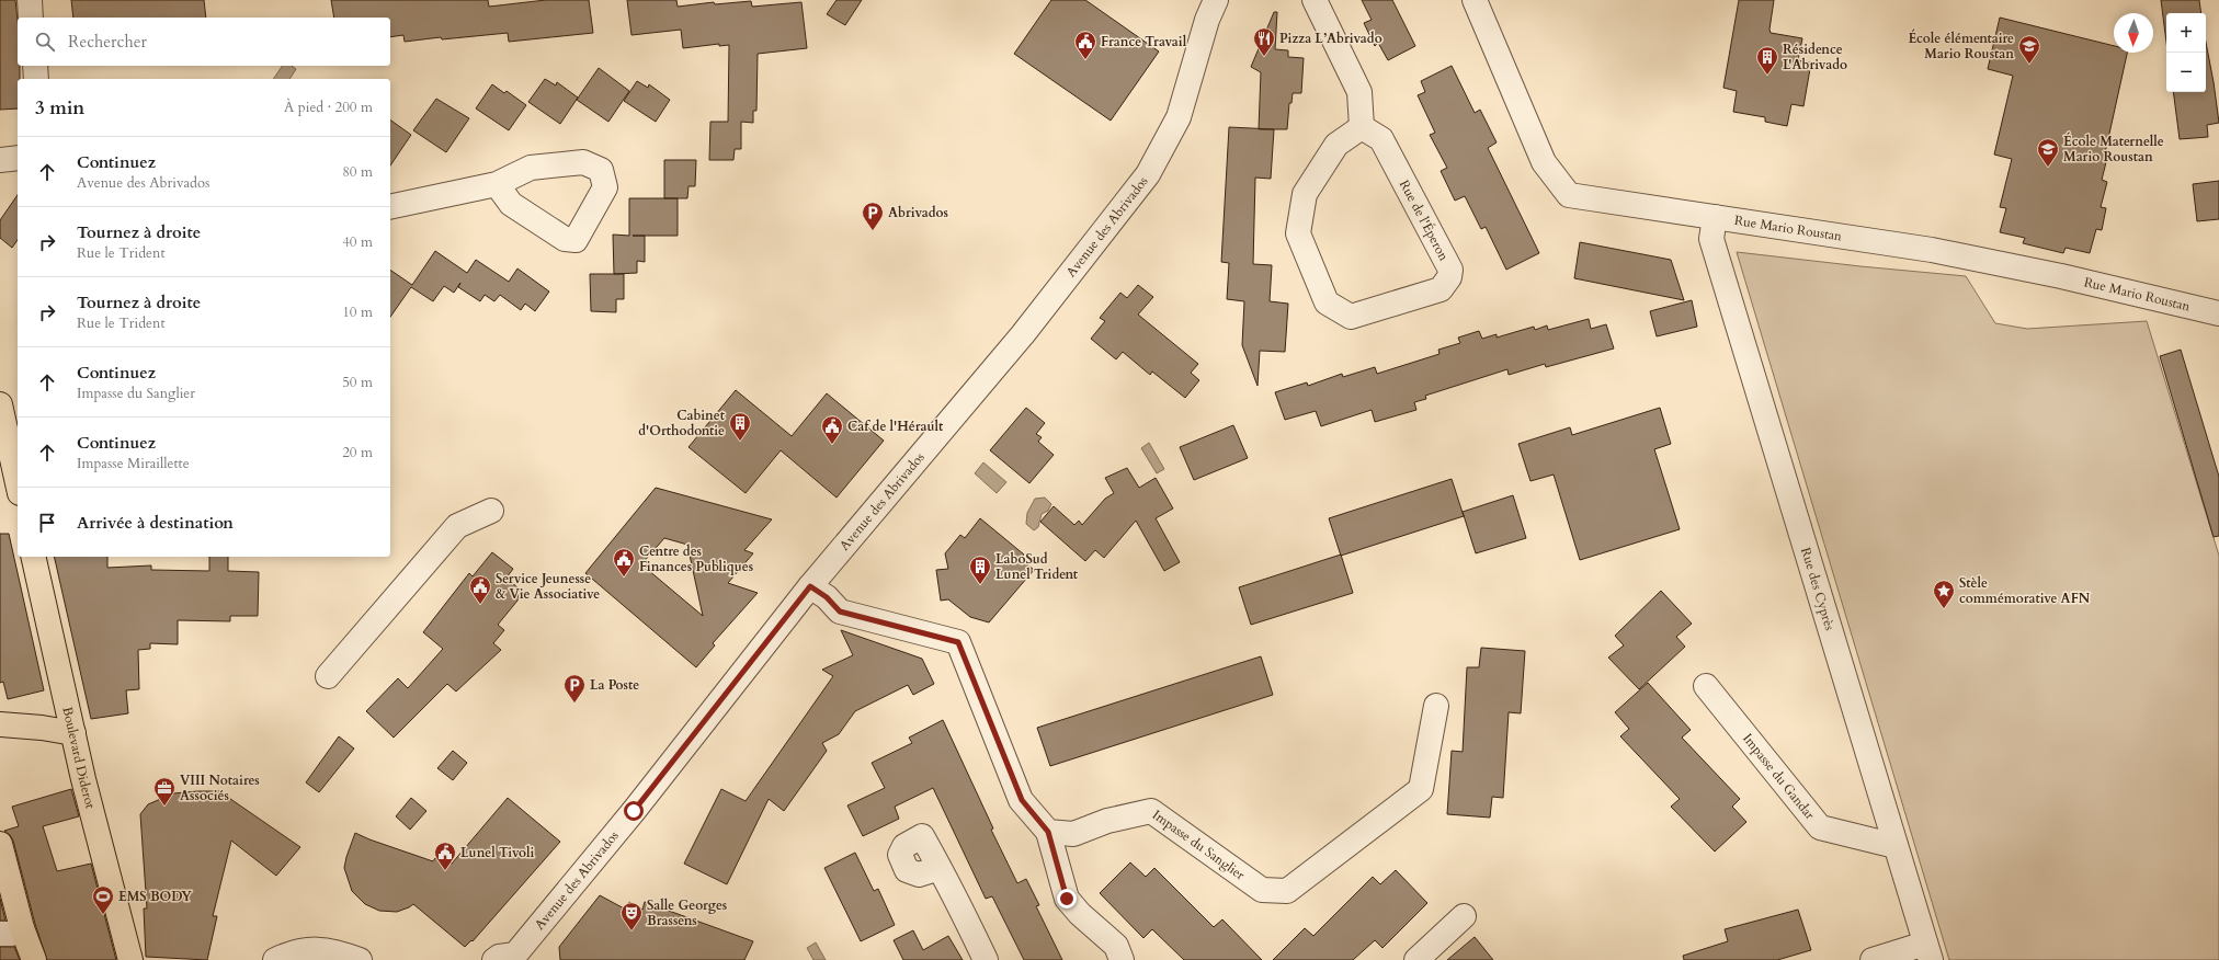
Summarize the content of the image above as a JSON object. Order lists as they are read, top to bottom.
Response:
{
  "streets": {
    "main road": ["Boulevard Diderot"],
    "street": [
      "Rue de l'Éperon",
      "Avenue des Abrivados",
      "Rue Mario Roustan",
      "Rue des Cyprès",
      "Impasse du Gandar",
      "Impasse du Sanglier"
    ]
  },
  "crossings": [
    ["Rue Mario Roustan", "Rue des Cyprès"],
    ["Rue des Cyprès", "Impasse du Gandar"]
  ],
  "places": {
    "restaurant": ["Pizza L’Abrivado"],
    "public building": [
      "France Travail",
      "Caf de l'Hérault",
      "Centre des Finances Publiques",
      "Service Jeunesse & Vie Associative",
      "Lunel Tivoli"
    ],
    "school or university": ["École élémentaire Mario Roustan", "École Maternelle Mario Roustan"],
    "building": ["Résidence L'Abrivado", "Cabinet d'Orthodontie", "LaboSud Lunel Trident"],
    "parking": ["Abrivados", "La Poste"],
    "place": ["Stèle commémorative AFN"],
    "office": ["VIII Notaires Associés"],
    "sports": ["EMS BODY"],
    "theatre": ["Salle Georges Brassens"]
  },
  "north": "bottom",
  "page": {
    "map_buttons": ["+", "−"],
    "search": "Rechercher",
    "heading": ["3 min", "À pied · 200 m"],
    "list": [
      ["Continuez", "Avenue des Abrivados", "80 m"],
      ["Tournez à droite", "Rue le Trident", "40 m"],
      ["Tournez à droite", "Rue le Trident", "10 m"],
      ["Continuez", "Impasse du Sanglier", "50 m"],
      ["Continuez", "Impasse Miraillette", "20 m"],
      "Arrivée à destination"
    ]
  }
}
